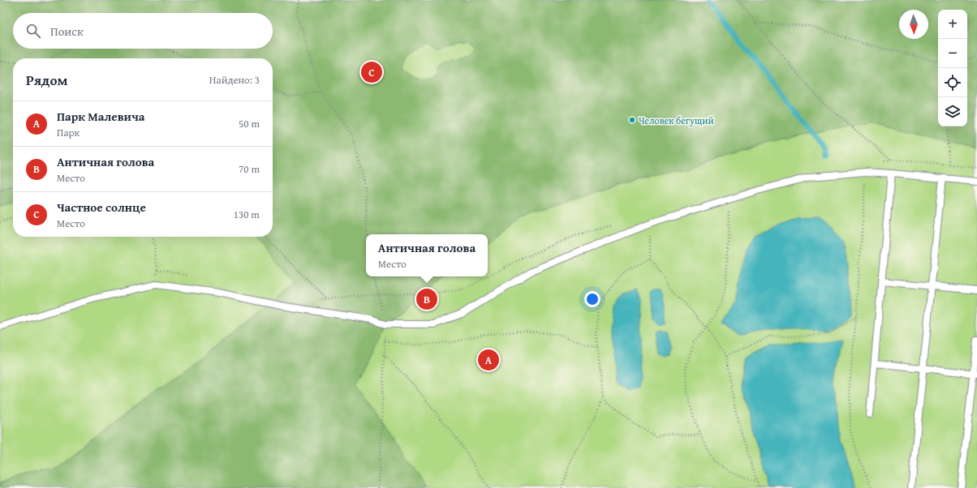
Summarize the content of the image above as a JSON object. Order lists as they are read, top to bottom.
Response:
{
  "places": ["Человек бегущий"],
  "north": "bottom",
  "page": {
    "map_buttons": ["+", "−"],
    "search": "Поиск",
    "heading": ["Рядом", "Найдено: 3"],
    "pins": ["C", "B", "A"],
    "list": [
      {
        "mark": "A",
        "name": "Парк Малевича",
        "note": "Парк",
        "value": "50 m"
      },
      {
        "mark": "B",
        "name": "Античная голова",
        "note": "Место",
        "value": "70 m"
      },
      {
        "mark": "C",
        "name": "Частное солнце",
        "note": "Место",
        "value": "130 m"
      }
    ],
    "popup": ["Античная голова", "Место"]
  }
}
